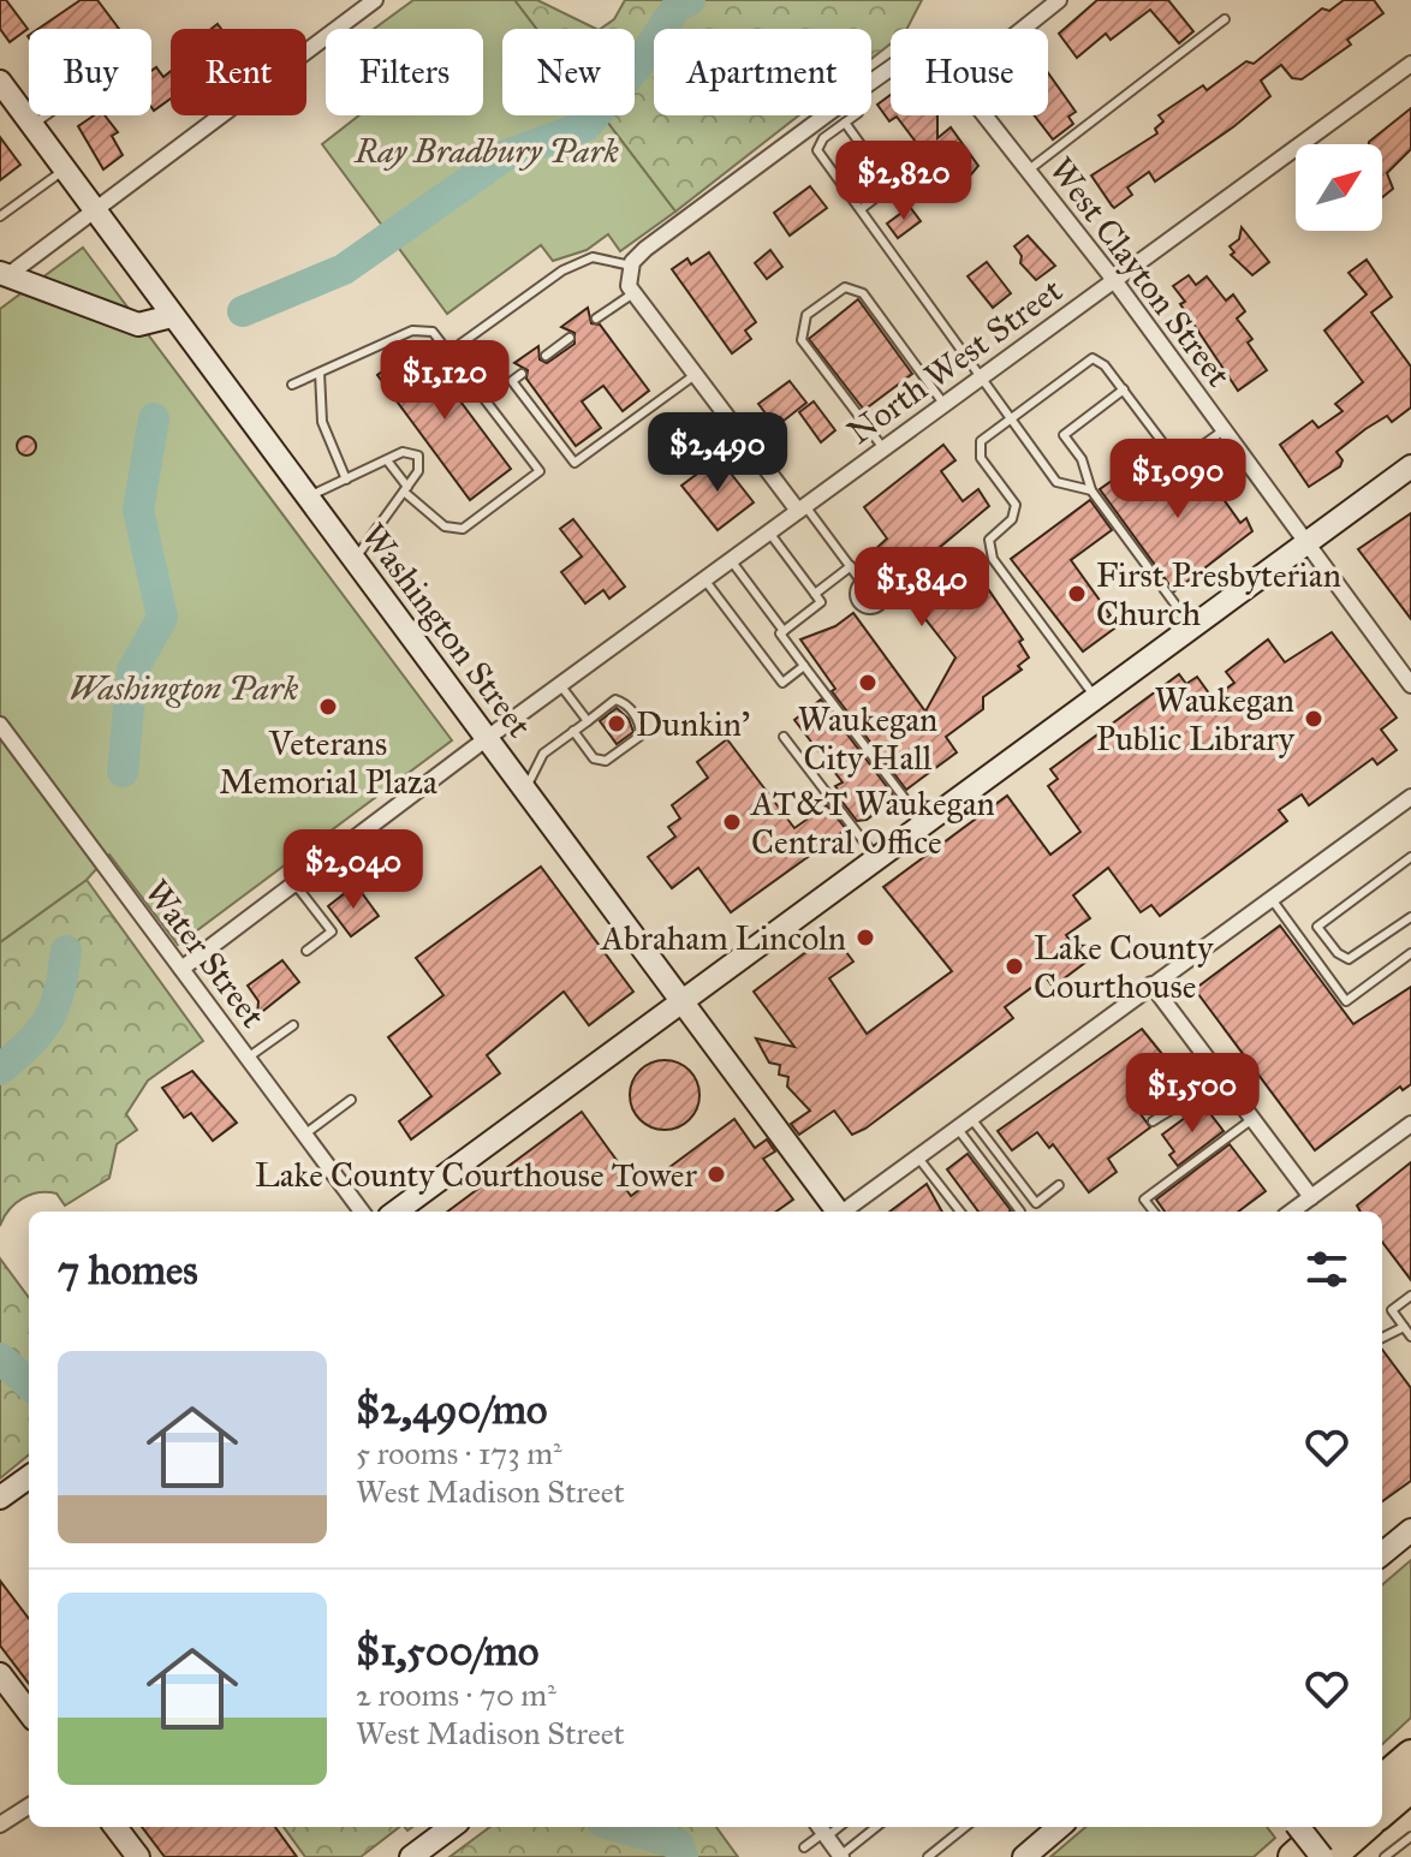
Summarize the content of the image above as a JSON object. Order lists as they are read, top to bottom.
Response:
{
  "streets": {
    "street": [
      "West Clayton Street",
      "North West Street",
      "Washington Street",
      "Water Street"
    ]
  },
  "crossings": [
    ["West Clayton Street", "North West Street"],
    ["North West Street", "Washington Street"],
    ["North West Street", "Water Street"]
  ],
  "parks": ["Ray Bradbury Park", "Washington Park"],
  "places": [
    "First Presbyterian Church",
    "Waukegan City Hall",
    "Veterans Memorial Plaza",
    "Waukegan Public Library",
    "Dunkin'",
    "AT&T Waukegan Central Office",
    "Abraham Lincoln",
    "Lake County Courthouse",
    "Lake County Courthouse Tower"
  ],
  "north": "top right",
  "page": {
    "chip": [
      "Buy",
      "Rent",
      "Filters",
      "New",
      "Apartment",
      "House"
    ],
    "price": [
      "$2,820",
      "$1,120",
      "$2,490",
      "$1,090",
      "$1,840",
      "$2,040",
      "$1,500"
    ],
    "heading": "7 homes",
    "list": [
      {
        "name": "$2,490/mo",
        "note": "5 rooms · 173 m² · West Madison Street"
      },
      {
        "name": "$1,500/mo",
        "note": "2 rooms · 70 m² · West Madison Street"
      }
    ]
  }
}
